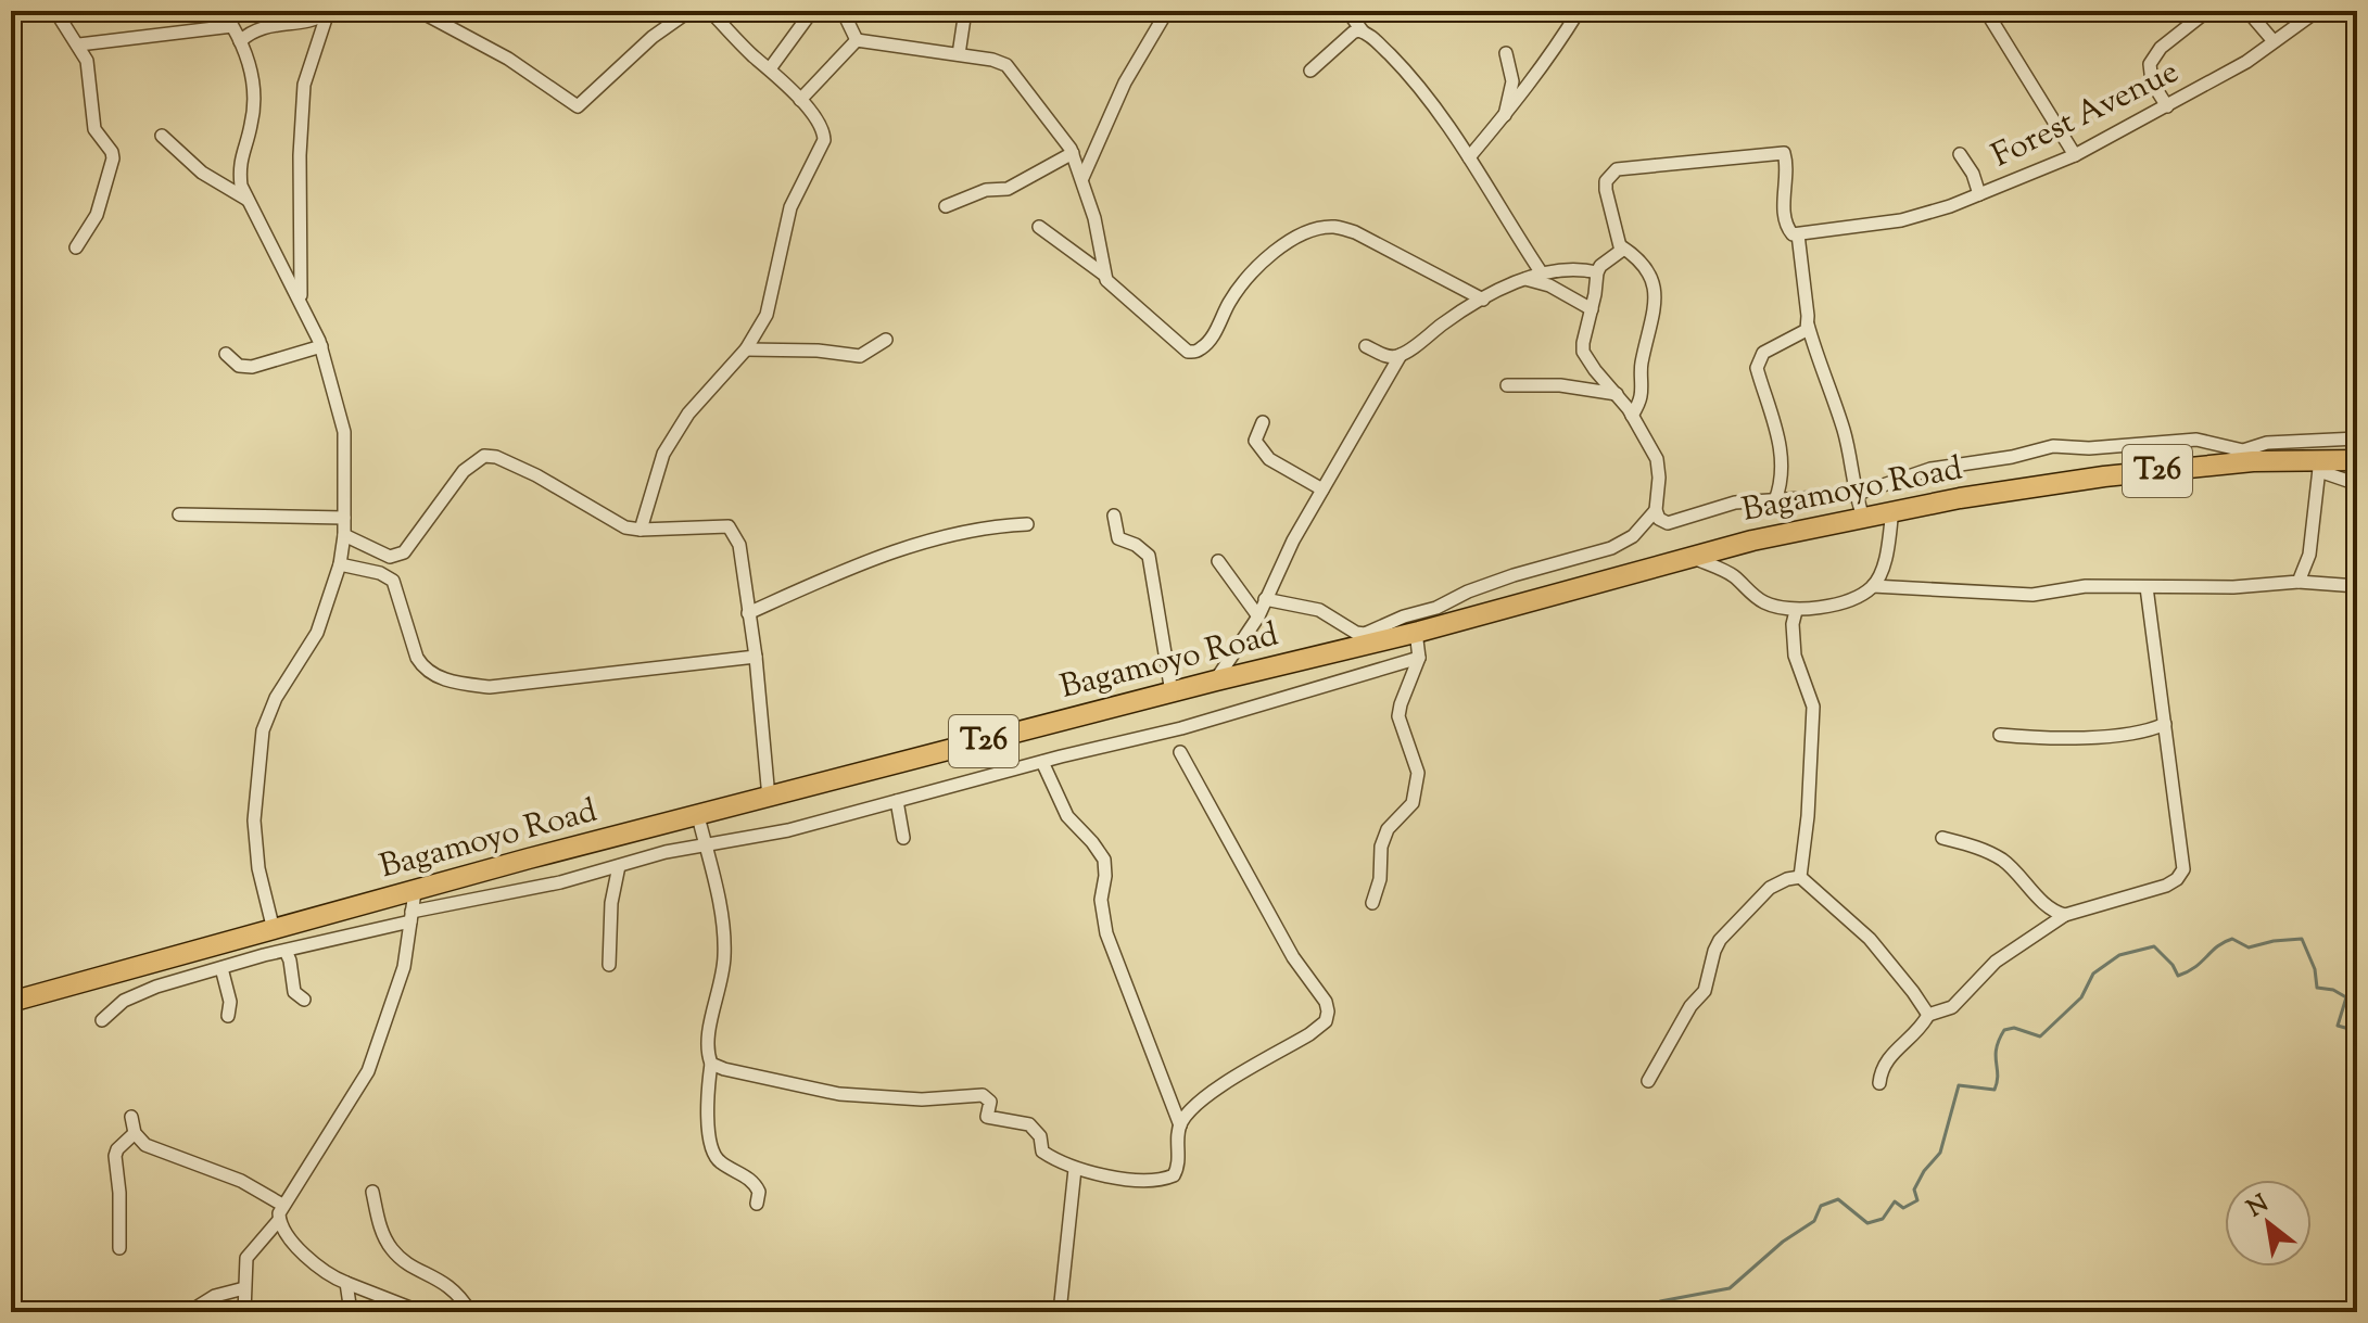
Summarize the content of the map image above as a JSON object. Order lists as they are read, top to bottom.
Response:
{
  "streets": {
    "highway": ["T26", "Bagamoyo Road"],
    "street": ["Forest Avenue"]
  },
  "north": "top left"
}
